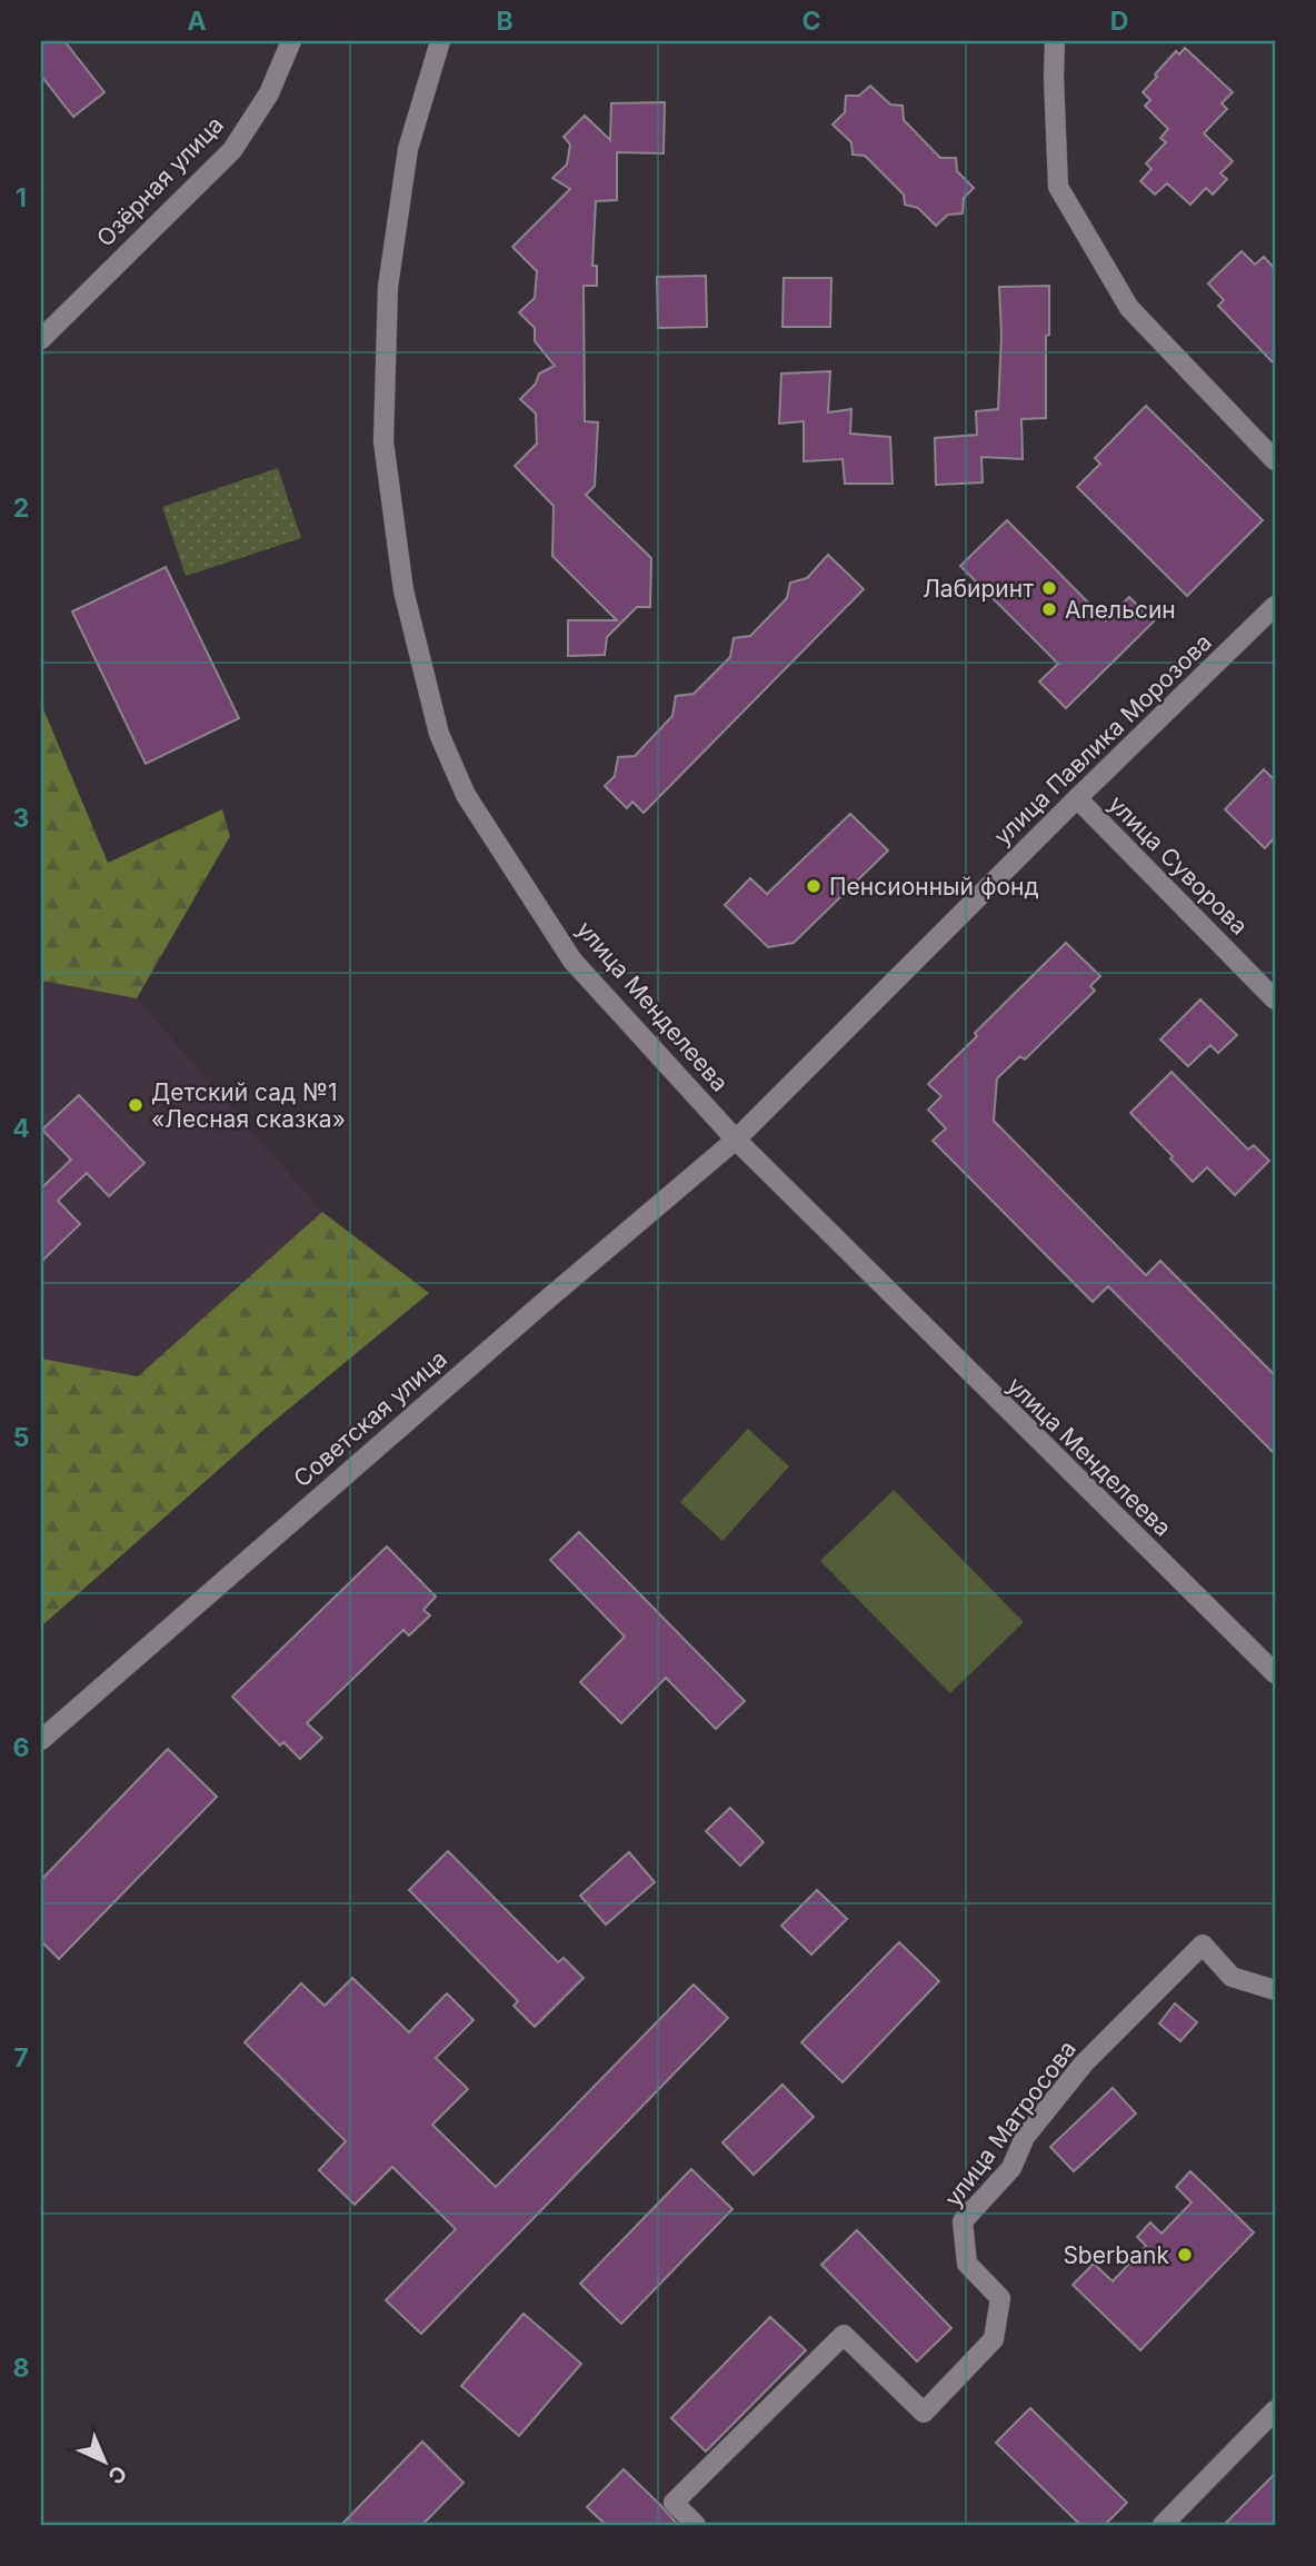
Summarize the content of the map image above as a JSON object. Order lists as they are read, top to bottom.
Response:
{
  "streets": {
    "street": [
      "Озёрная улица",
      "улица Павлика Морозова",
      "улица Суворова",
      "улица Менделеева",
      "Советская улица",
      "улица Матросова"
    ]
  },
  "crossings": [
    ["улица Павлика Морозова", "улица Суворова"],
    ["улица Павлика Морозова", "улица Менделеева"],
    ["улица Павлика Морозова", "Советская улица"],
    ["улица Менделеева", "Советская улица"]
  ],
  "places": [
    "Лабиринт",
    "Апельсин",
    "Пенсионный фонд",
    "Детский сад №1 «Лесная сказка»",
    "Sberbank"
  ],
  "north": "bottom right",
  "grid": {
    "columns": [
      "A",
      "B",
      "C",
      "D"
    ],
    "rows": [
      "1",
      "2",
      "3",
      "4",
      "5",
      "6",
      "7",
      "8"
    ]
  }
}
